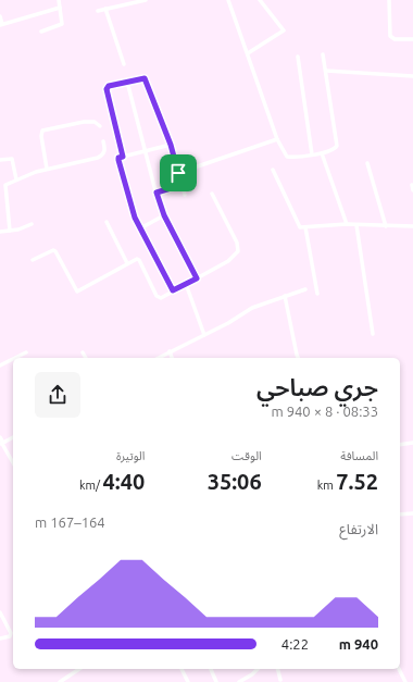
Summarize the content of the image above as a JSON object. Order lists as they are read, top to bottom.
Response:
{
  "page": {
    "heading": ["جري صباحي", "08:33 · 8 × 940 m"],
    "stats": [
      ["المسافة", "7.52 km"],
      ["الوقت", "35:06"],
      ["الوتيرة", "4:40 /km"]
    ],
    "chart": ["الارتفاع", "164–167 m"],
    "list": [
      {
        "name": "940 m",
        "note": "4:22"
      }
    ]
  }
}
